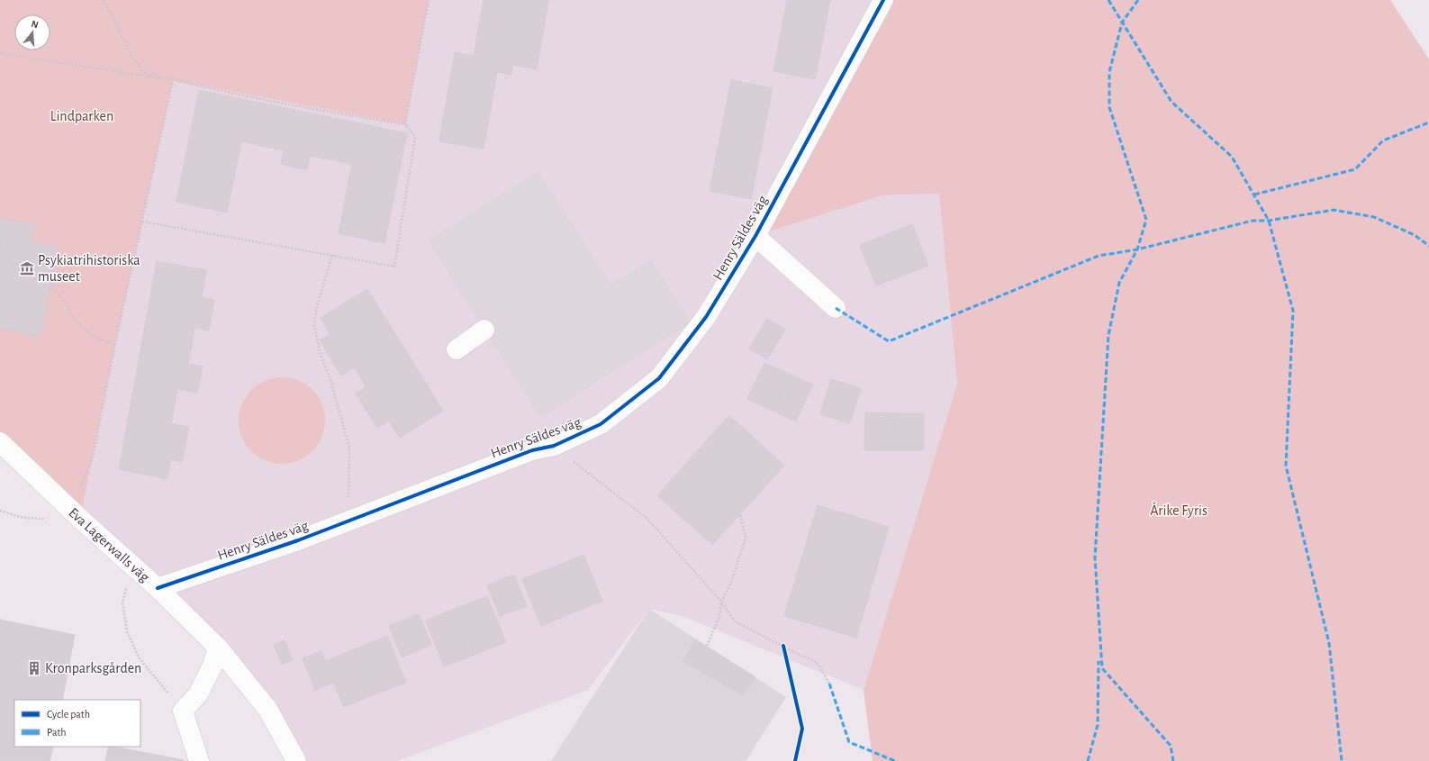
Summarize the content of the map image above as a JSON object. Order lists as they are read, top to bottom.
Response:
{
  "streets": {
    "street": ["Henry Säldes väg", "Eva Lagerwalls väg"]
  },
  "crossings": [
    ["Henry Säldes väg", "Eva Lagerwalls väg"]
  ],
  "parks": ["Lindparken", "Årike Fyris"],
  "places": {
    "museum": ["Psykiatrihistoriska museet"],
    "building": ["Kronparksgården"]
  },
  "legend": ["Cycle path", "Path"],
  "north": "top"
}
